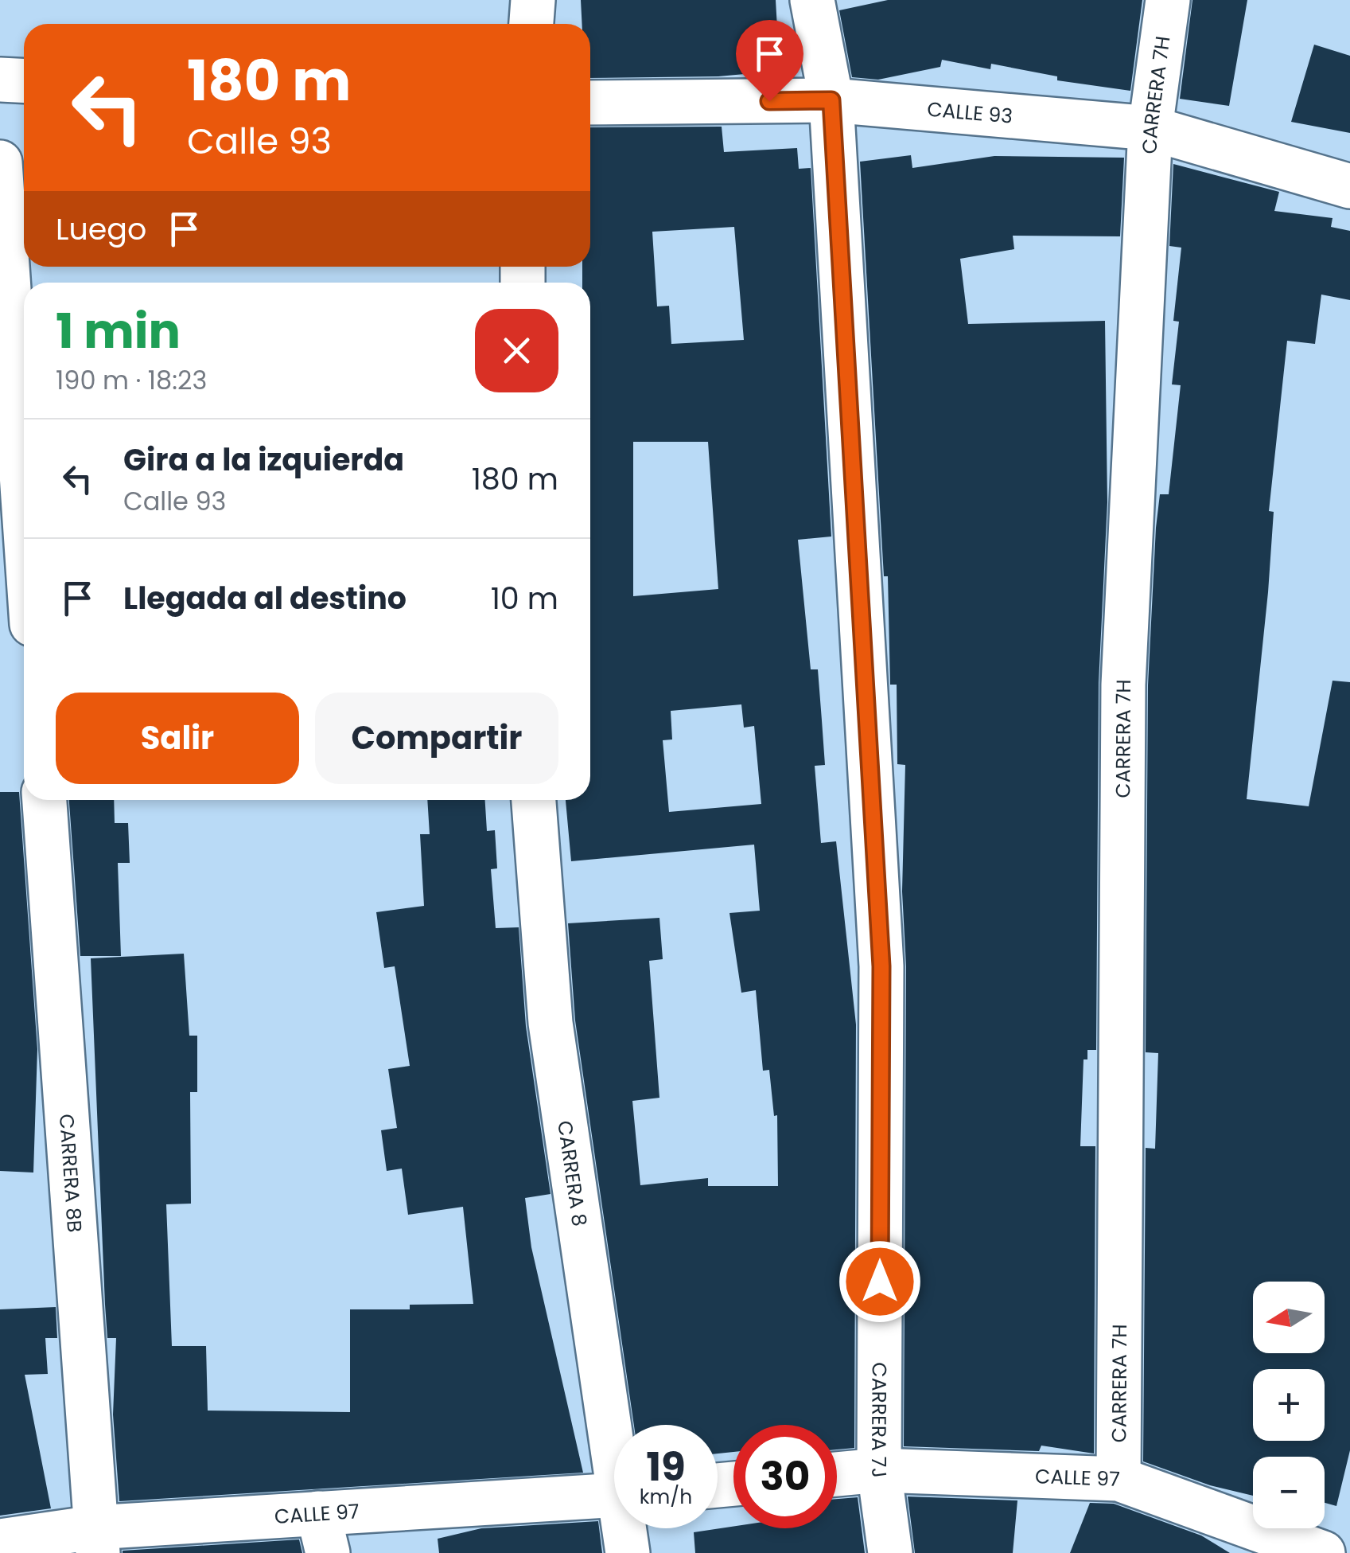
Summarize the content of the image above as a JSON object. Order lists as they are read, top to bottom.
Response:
{
  "streets": {
    "street": [
      "CARRERA 7H",
      "CALLE 93",
      "CARRERA 8B",
      "CARRERA 8",
      "CARRERA 7J",
      "CALLE 97"
    ]
  },
  "crossings": [
    ["CARRERA 7H", "CALLE 93"],
    ["CARRERA 7H", "CALLE 97"],
    ["CALLE 93", "CARRERA 7J"],
    ["CARRERA 8B", "CALLE 97"],
    ["CARRERA 7J", "CALLE 97"]
  ],
  "north": "left",
  "page": {
    "turn": ["180 m", "Calle 93"],
    "then": "Luego",
    "heading": ["1 min", "190 m · 18:23"],
    "list": [
      {
        "name": "Gira a la izquierda",
        "note": "Calle 93",
        "value": "180 m"
      },
      {
        "name": "Llegada al destino",
        "value": "10 m"
      }
    ],
    "buttons": ["Salir", "Compartir"],
    "map_buttons": ["+", "−"],
    "speed": "19 km/h",
    "limit": "30"
  }
}
